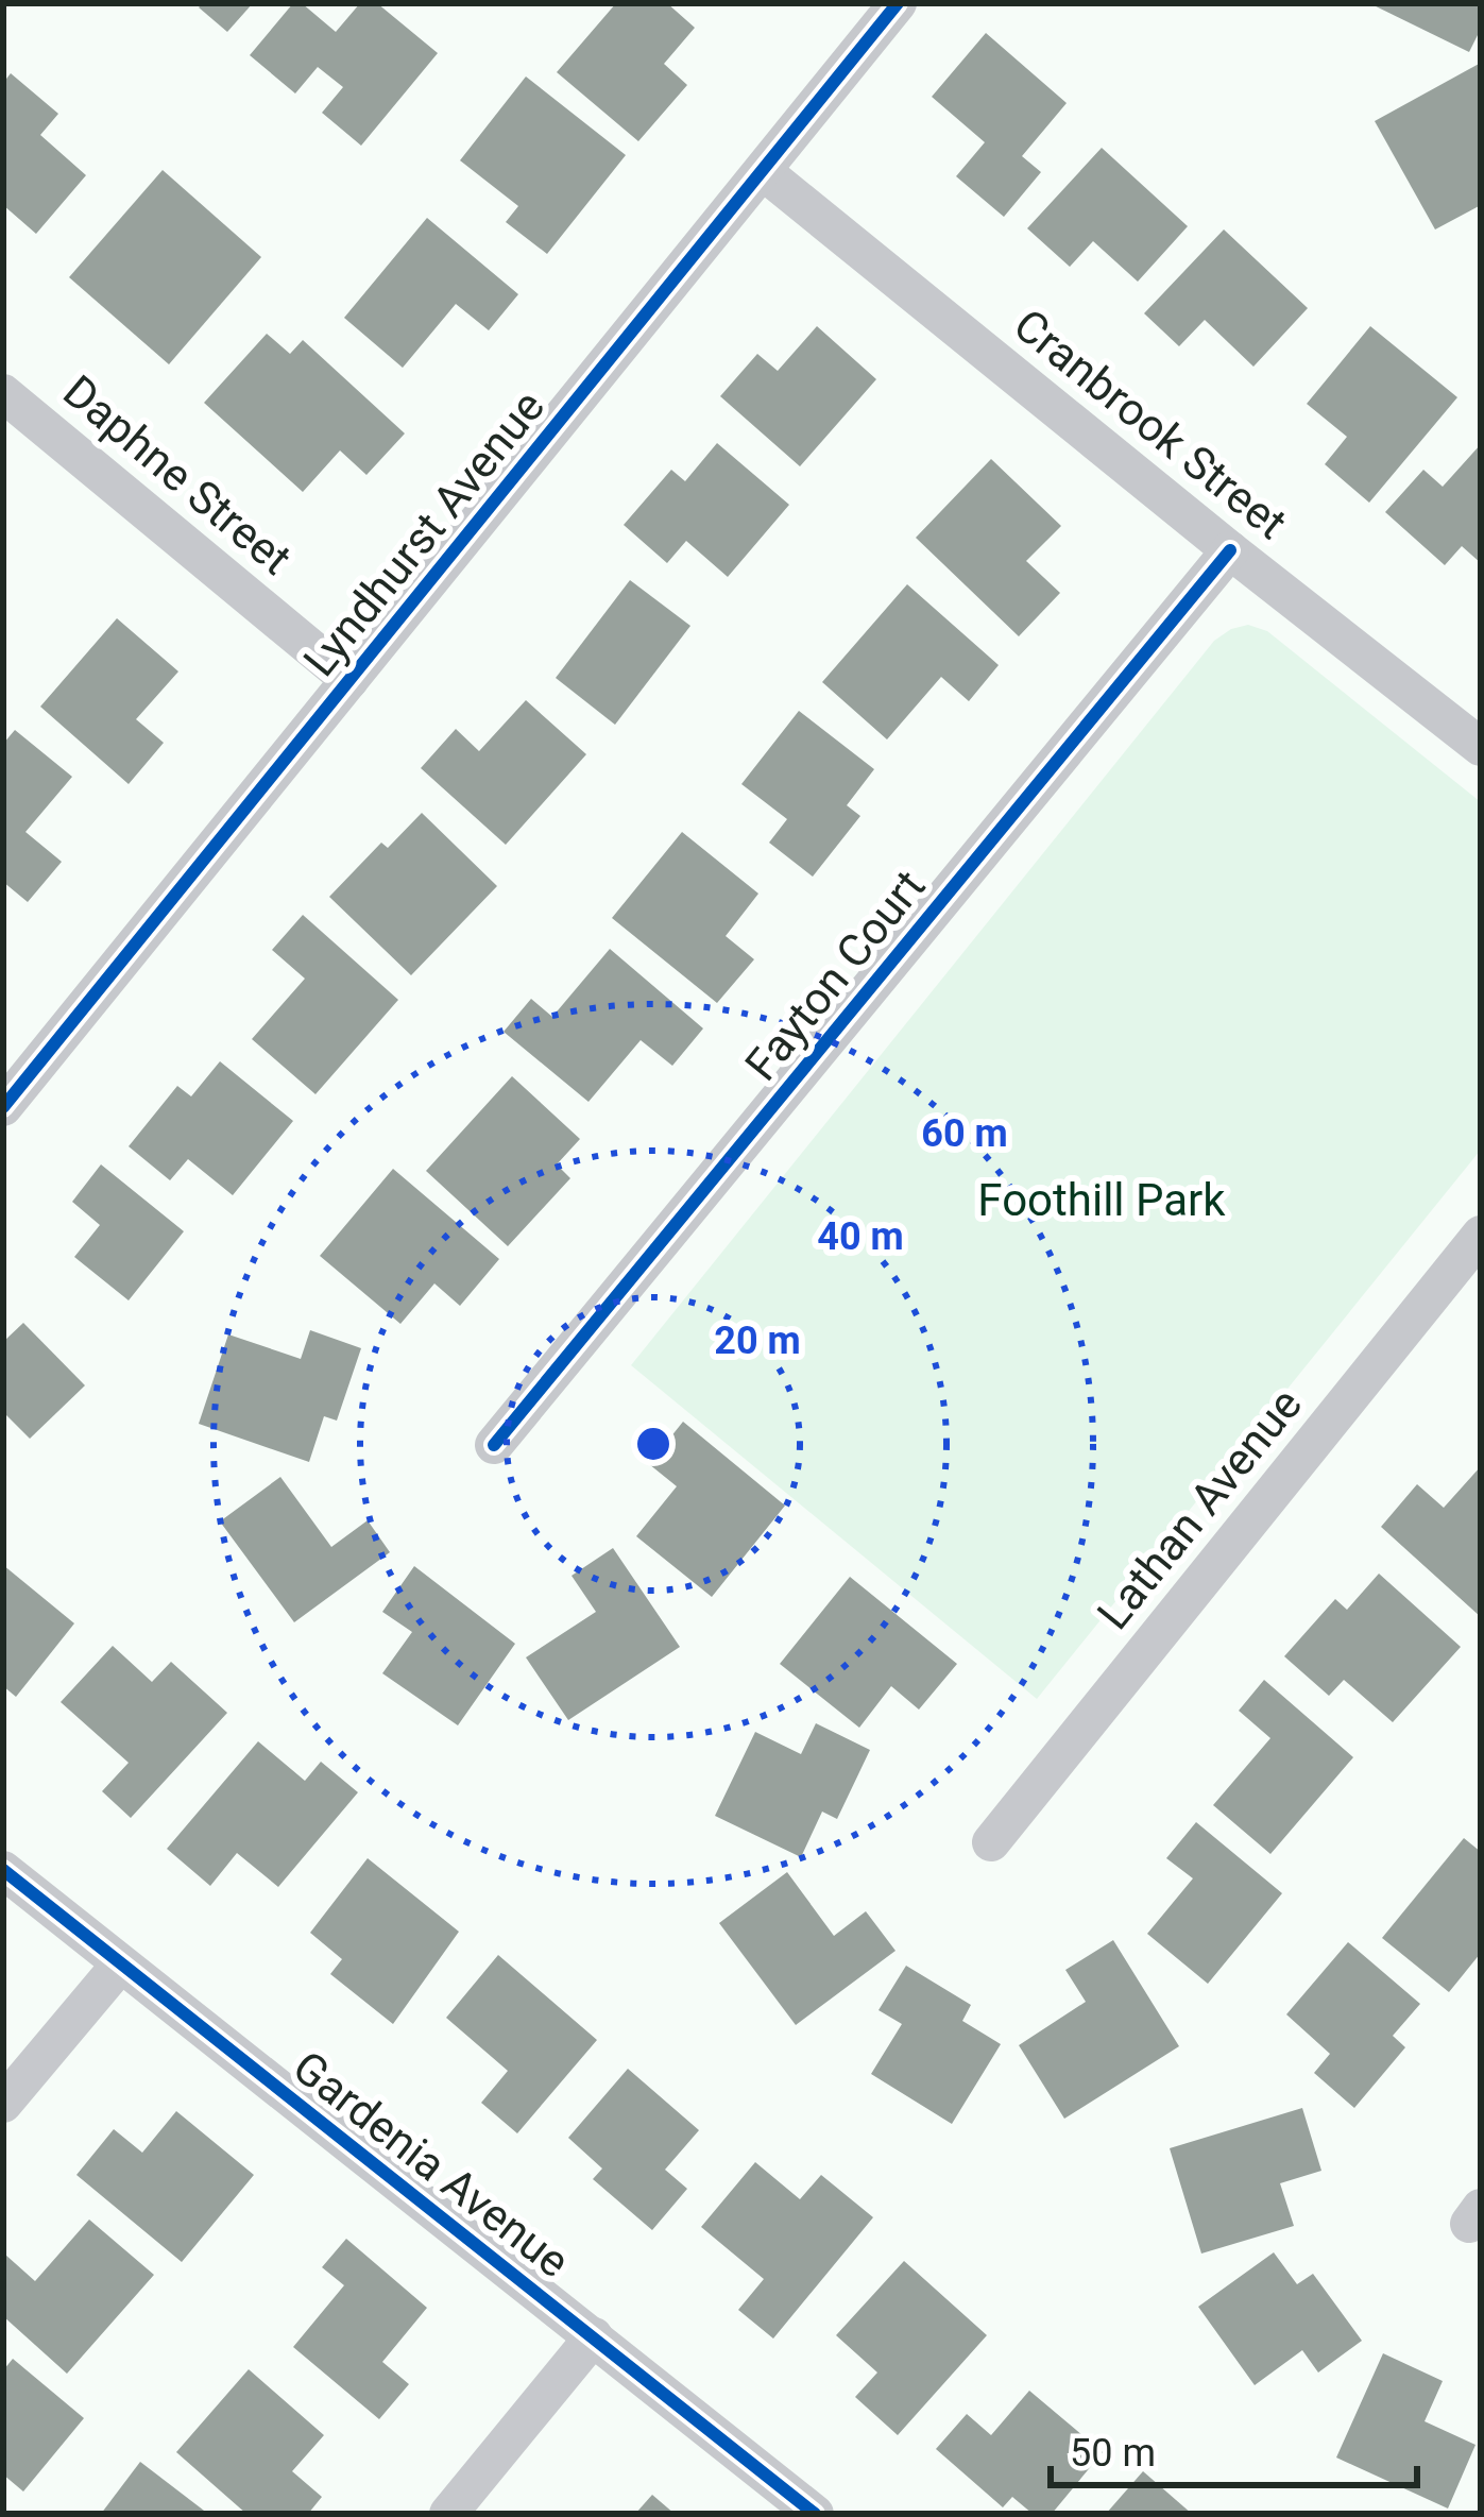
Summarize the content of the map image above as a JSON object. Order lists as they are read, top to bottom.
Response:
{
  "streets": {
    "street": [
      "Cranbrook Street",
      "Daphne Street",
      "Lyndhurst Avenue",
      "Fayton Court",
      "Lathan Avenue",
      "Gardenia Avenue"
    ]
  },
  "crossings": [
    ["Cranbrook Street", "Lyndhurst Avenue"],
    ["Cranbrook Street", "Fayton Court"],
    ["Daphne Street", "Lyndhurst Avenue"]
  ],
  "parks": ["Foothill Park"],
  "scale_bar": "50 m",
  "rings": ["60 m", "40 m", "20 m"]
}
